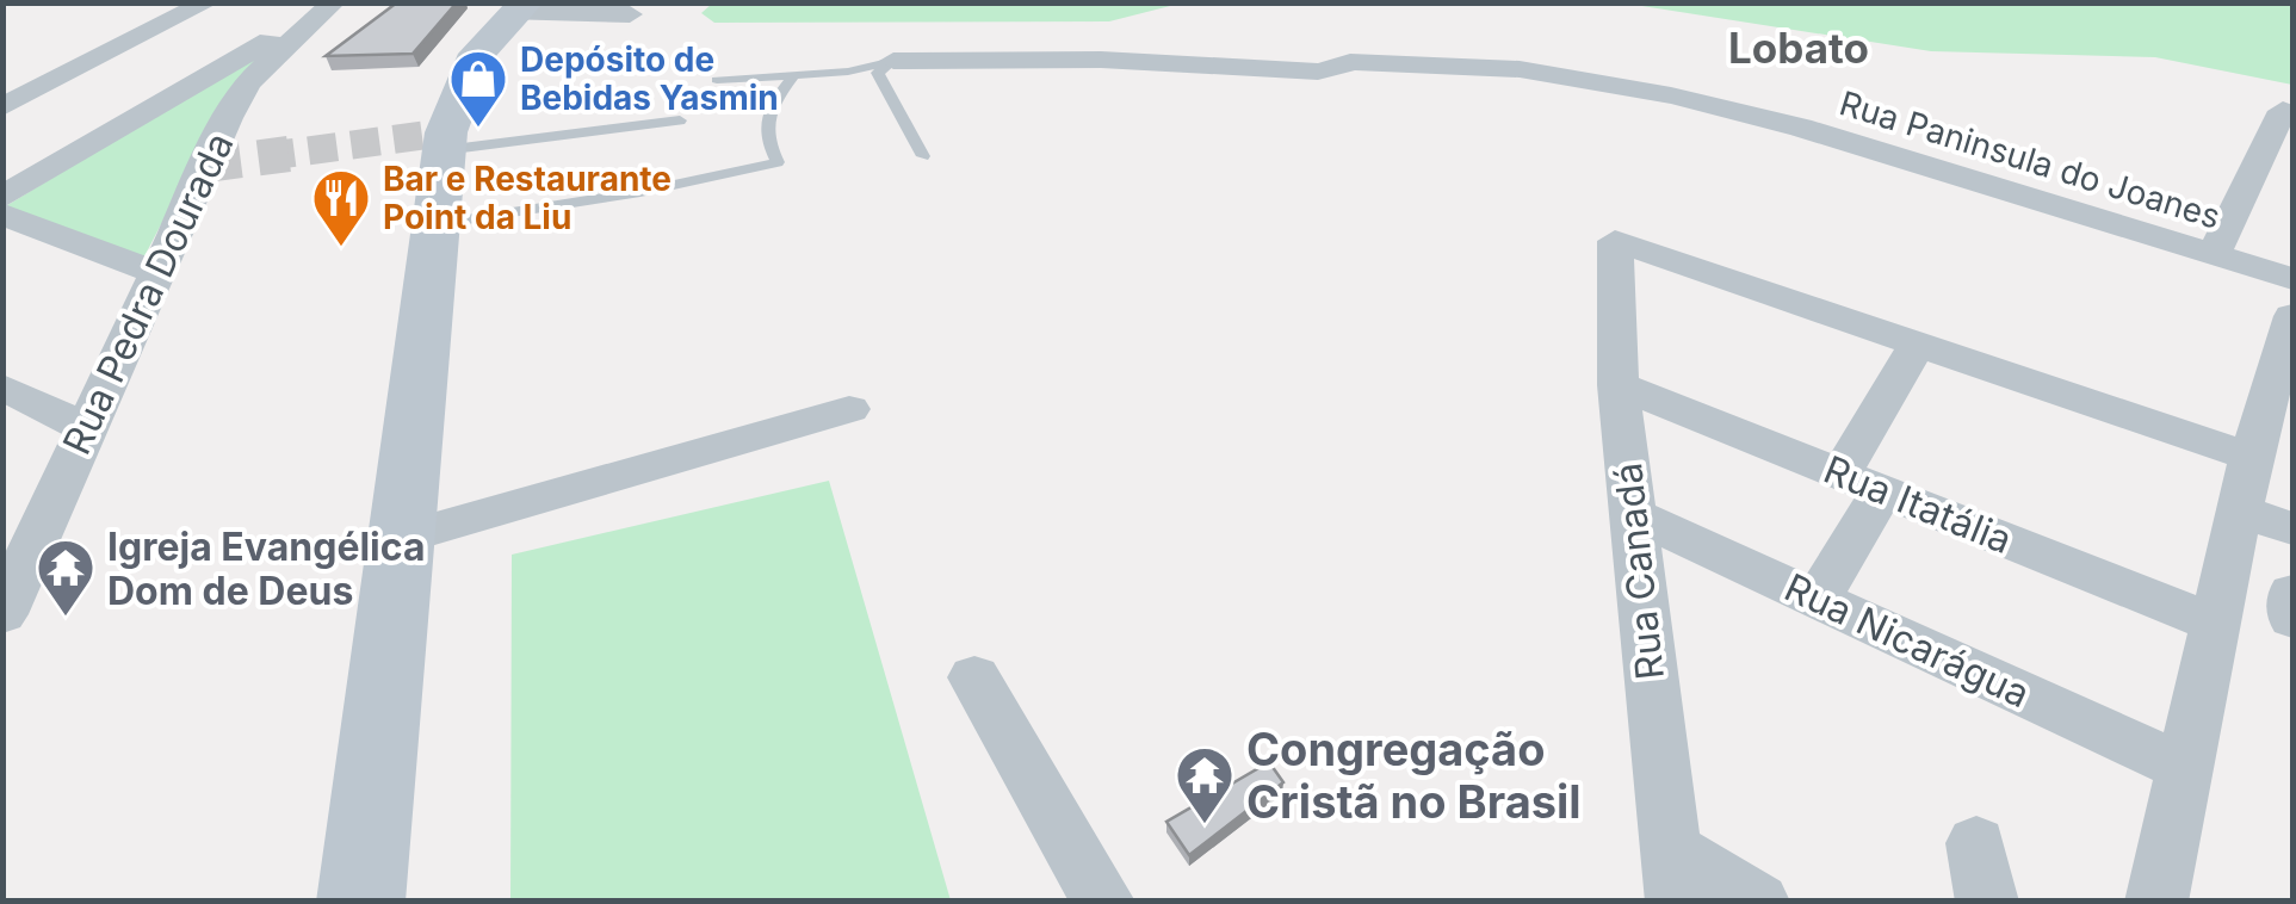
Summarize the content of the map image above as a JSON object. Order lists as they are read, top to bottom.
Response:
{
  "streets": {
    "street": [
      "Rua Paninsula do Joanes",
      "Rua Pedra Dourada",
      "Rua Itatália",
      "Rua Canadá",
      "Rua Nicarágua"
    ]
  },
  "crossings": [
    ["Rua Itatália", "Rua Canadá"],
    ["Rua Canadá", "Rua Nicarágua"]
  ],
  "districts": ["Lobato"],
  "places": {
    "shop": ["Depósito de Bebidas Yasmin"],
    "restaurant": ["Bar e Restaurante Point da Liu"],
    "temple": ["Igreja Evangélica Dom de Deus", "Congregação Cristã no Brasil"]
  }
}
